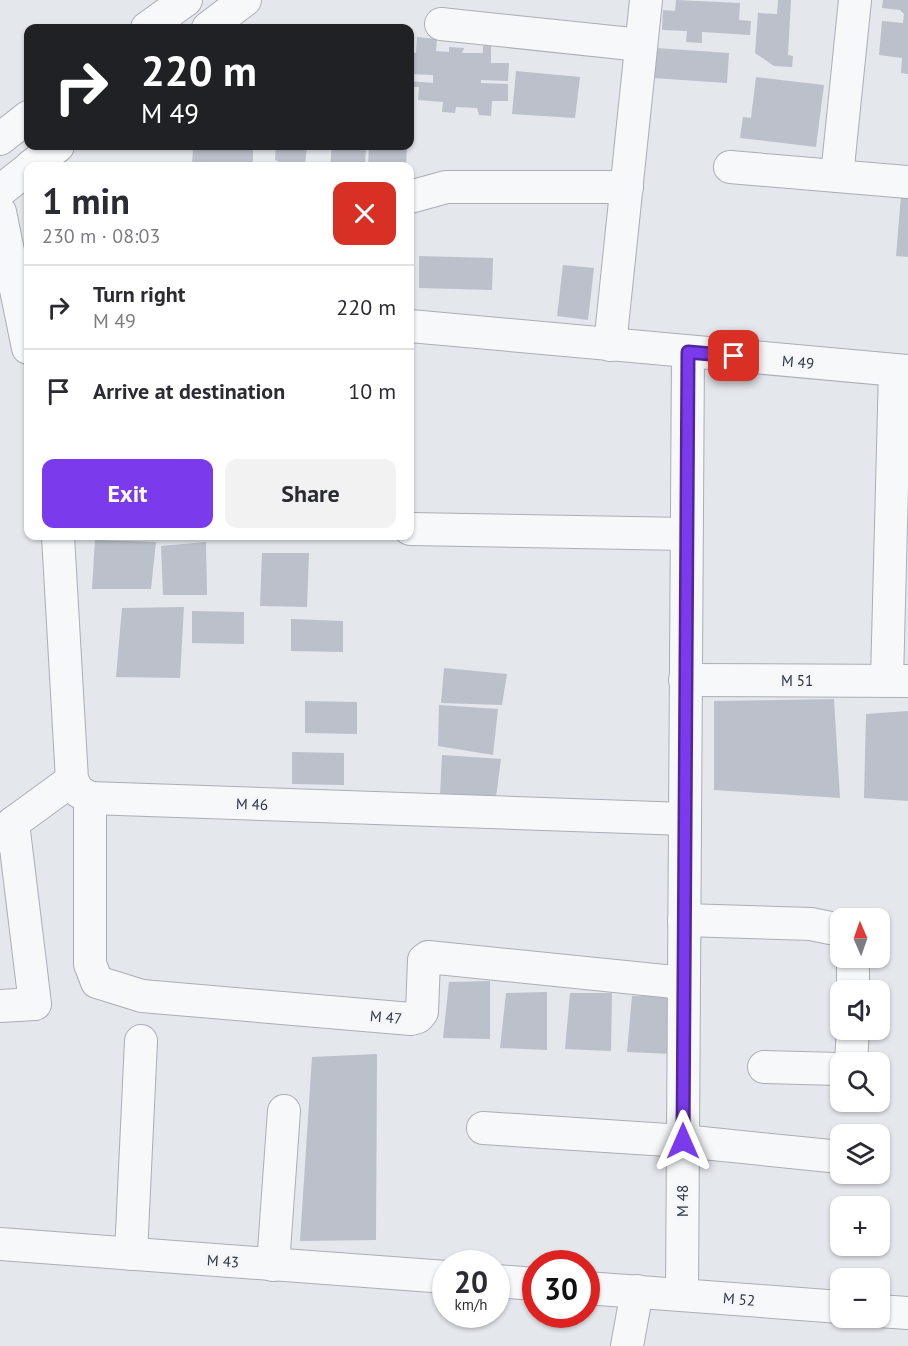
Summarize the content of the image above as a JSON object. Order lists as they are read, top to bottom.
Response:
{
  "streets": {
    "street": [
      "M 49",
      "M 51",
      "M 46",
      "M 47",
      "M 48",
      "M 43",
      "M 52"
    ]
  },
  "crossings": [
    ["M 49", "M 48"],
    ["M 51", "M 48"],
    ["M 46", "M 47"],
    ["M 46", "M 48"],
    ["M 47", "M 48"],
    ["M 48", "M 52"]
  ],
  "north": "top",
  "page": {
    "turn": ["220 m", "M 49"],
    "heading": ["1 min", "230 m · 08:03"],
    "list": [
      {
        "name": "Turn right",
        "note": "M 49",
        "value": "220 m"
      },
      {
        "name": "Arrive at destination",
        "value": "10 m"
      }
    ],
    "buttons": ["Exit", "Share"],
    "map_buttons": ["+", "−"],
    "speed": "20 km/h",
    "limit": "30"
  }
}
